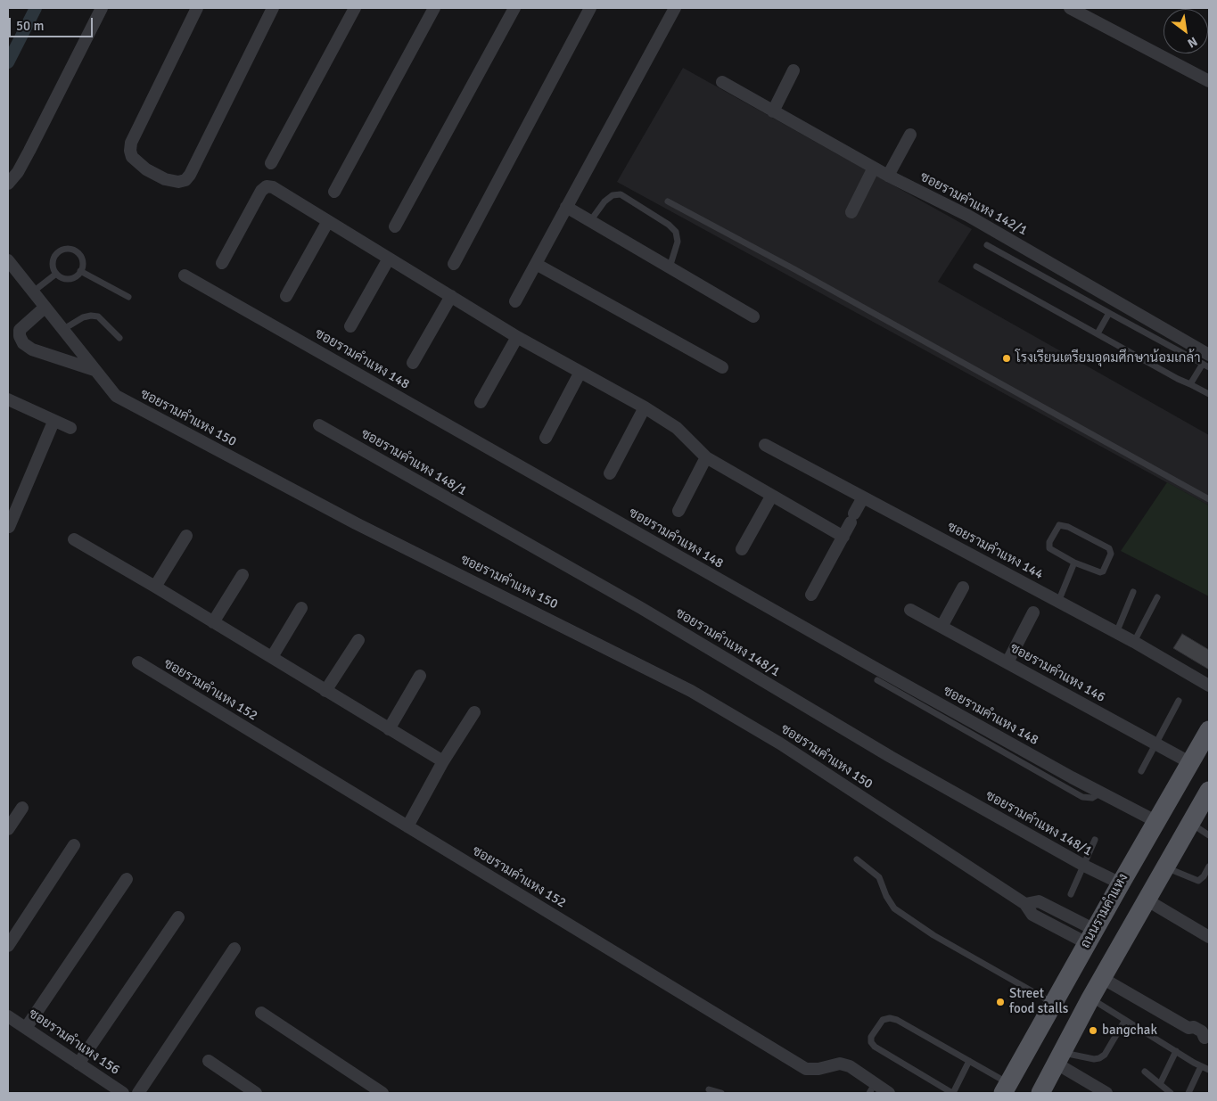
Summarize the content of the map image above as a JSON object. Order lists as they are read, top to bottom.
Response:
{
  "streets": {
    "main road": ["ถนนรามคำแหง"],
    "street": [
      "ซอยรามคำแหง 142/1",
      "ซอยรามคำแหง 148",
      "ซอยรามคำแหง 150",
      "ซอยรามคำแหง 148/1",
      "ซอยรามคำแหง 144",
      "ซอยรามคำแหง 146",
      "ซอยรามคำแหง 152",
      "ซอยรามคำแหง 156"
    ]
  },
  "crossings": [
    ["ซอยรามคำแหง 148", "ถนนรามคำแหง"],
    ["ซอยรามคำแหง 150", "ถนนรามคำแหง"],
    ["ซอยรามคำแหง 148/1", "ถนนรามคำแหง"],
    ["ซอยรามคำแหง 146", "ถนนรามคำแหง"]
  ],
  "places": ["โรงเรียนเตรียมอุดมศึกษาน้อมเกล้า", "Street food stalls", "bangchak"],
  "scale_bar": "50 m",
  "north": "bottom right"
}
